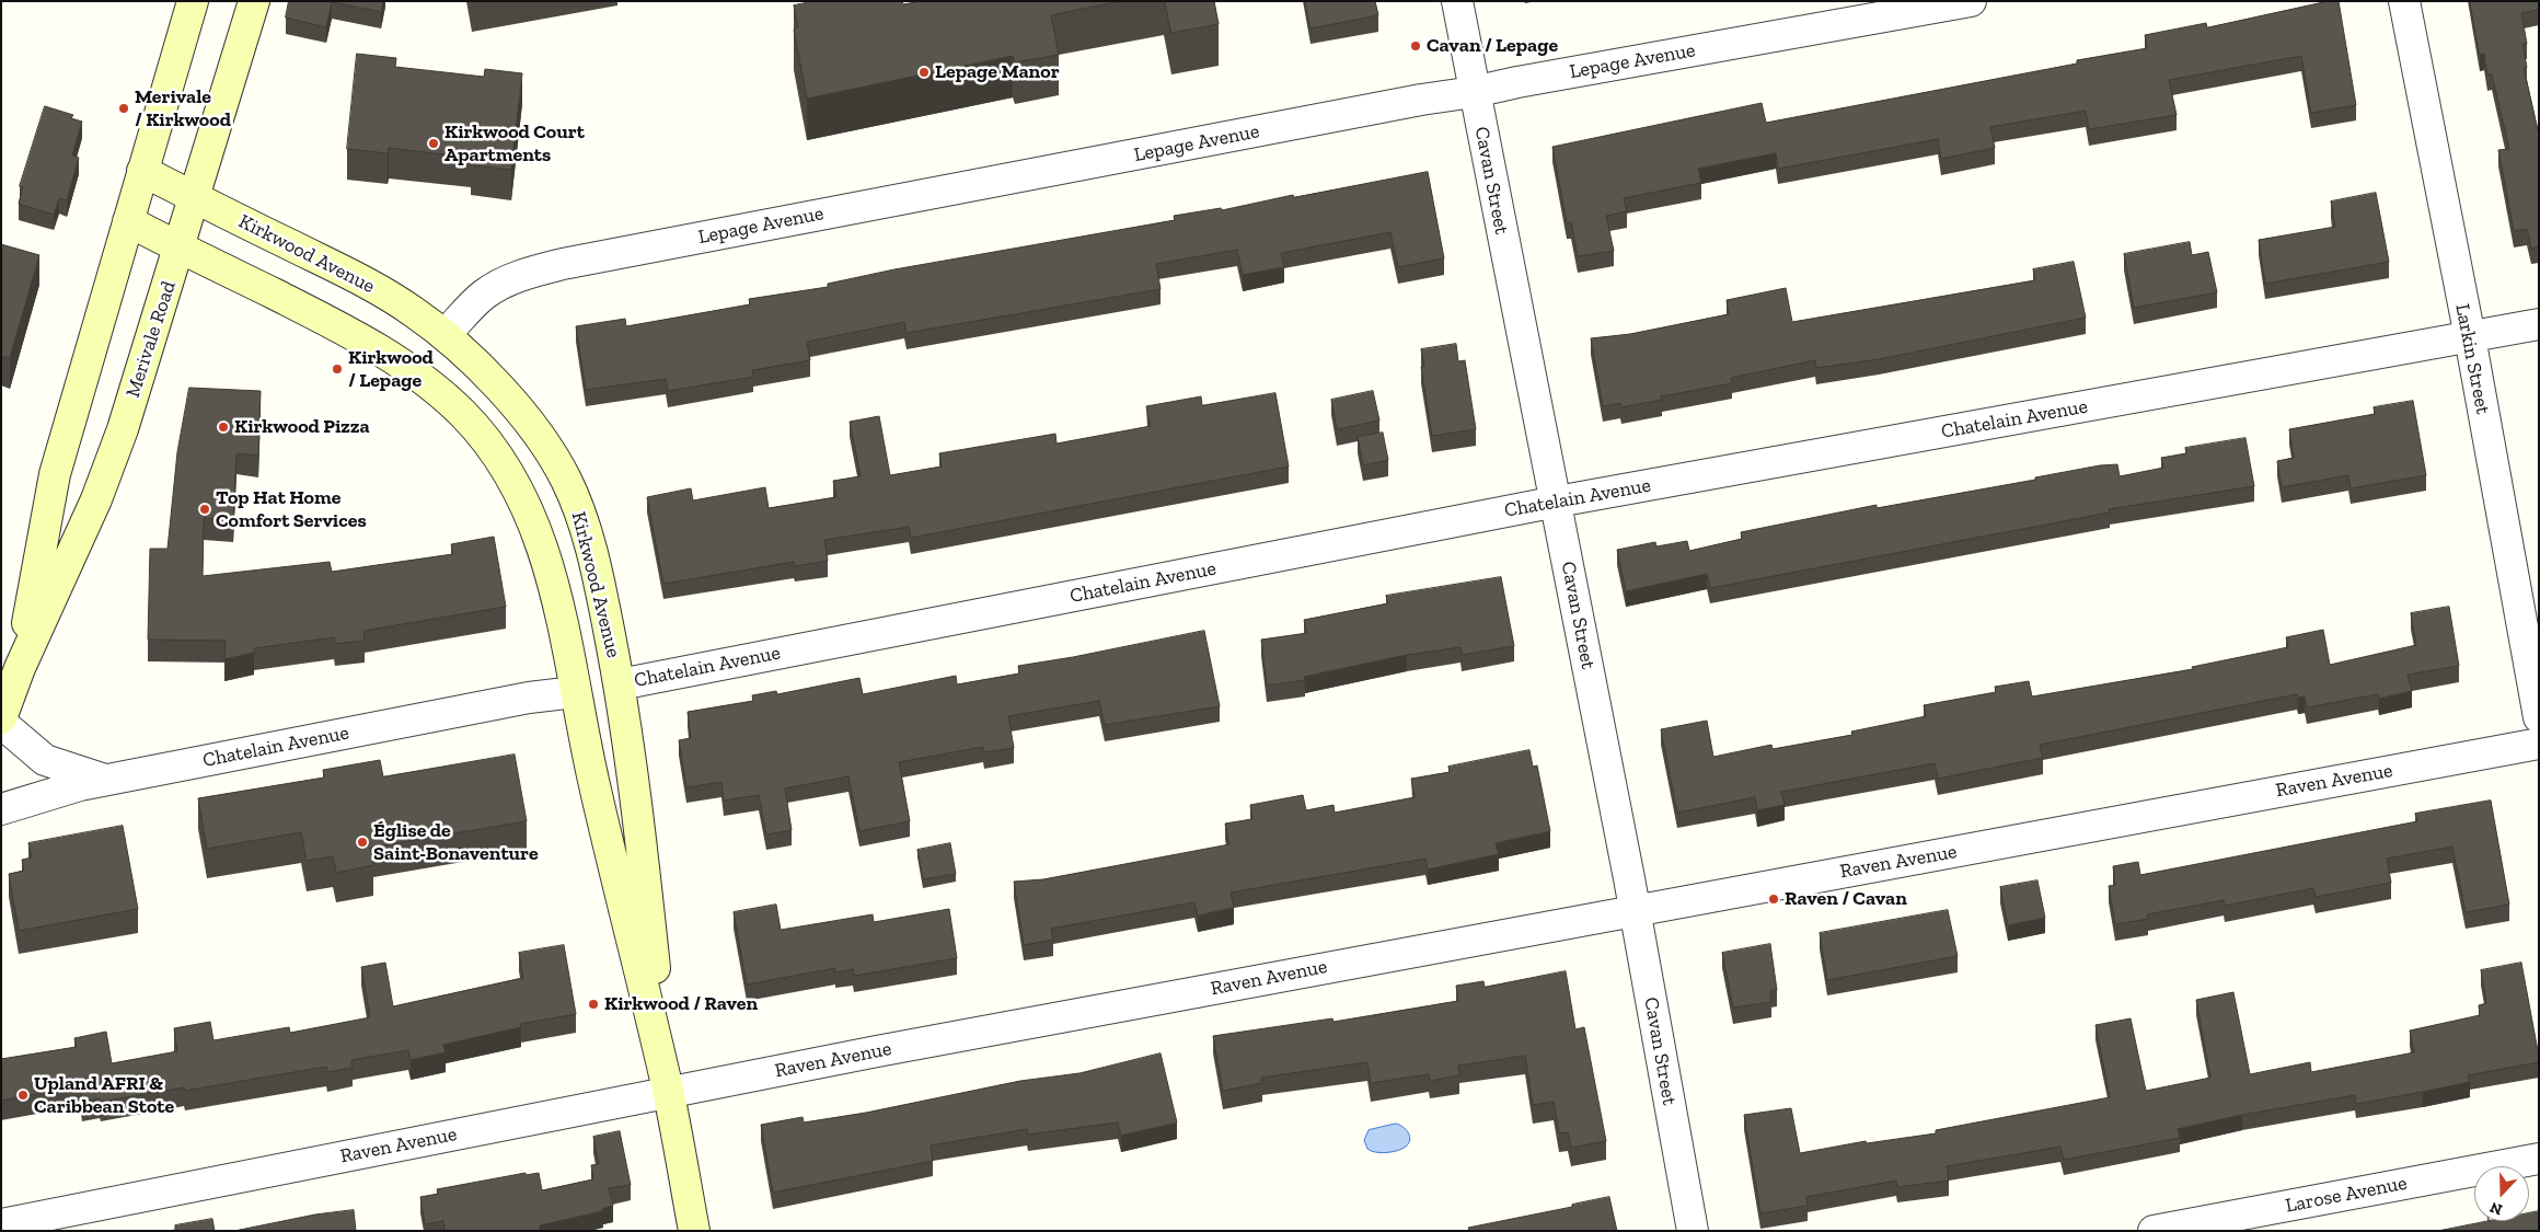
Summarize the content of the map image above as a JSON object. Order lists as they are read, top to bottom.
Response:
{
  "streets": {
    "main road": ["Kirkwood Avenue", "Merivale Road"],
    "street": [
      "Lepage Avenue",
      "Cavan Street",
      "Larkin Street",
      "Chatelain Avenue",
      "Raven Avenue",
      "Larose Avenue"
    ]
  },
  "crossings": [
    ["Lepage Avenue", "Cavan Street"],
    ["Lepage Avenue", "Kirkwood Avenue"],
    ["Cavan Street", "Chatelain Avenue"],
    ["Cavan Street", "Raven Avenue"],
    ["Kirkwood Avenue", "Merivale Road"],
    ["Kirkwood Avenue", "Chatelain Avenue"],
    ["Kirkwood Avenue", "Raven Avenue"],
    ["Larkin Street", "Chatelain Avenue"]
  ],
  "places": [
    "Cavan / Lepage",
    "Lepage Manor",
    "Merivale / Kirkwood",
    "Kirkwood Court Apartments",
    "Kirkwood / Lepage",
    "Kirkwood Pizza",
    "Top Hat Home Comfort Services",
    "Église de Saint-Bonaventure",
    "Raven / Cavan",
    "Kirkwood / Raven",
    "Upland AFRI & Caribbean Stote"
  ],
  "north": "bottom"
}
